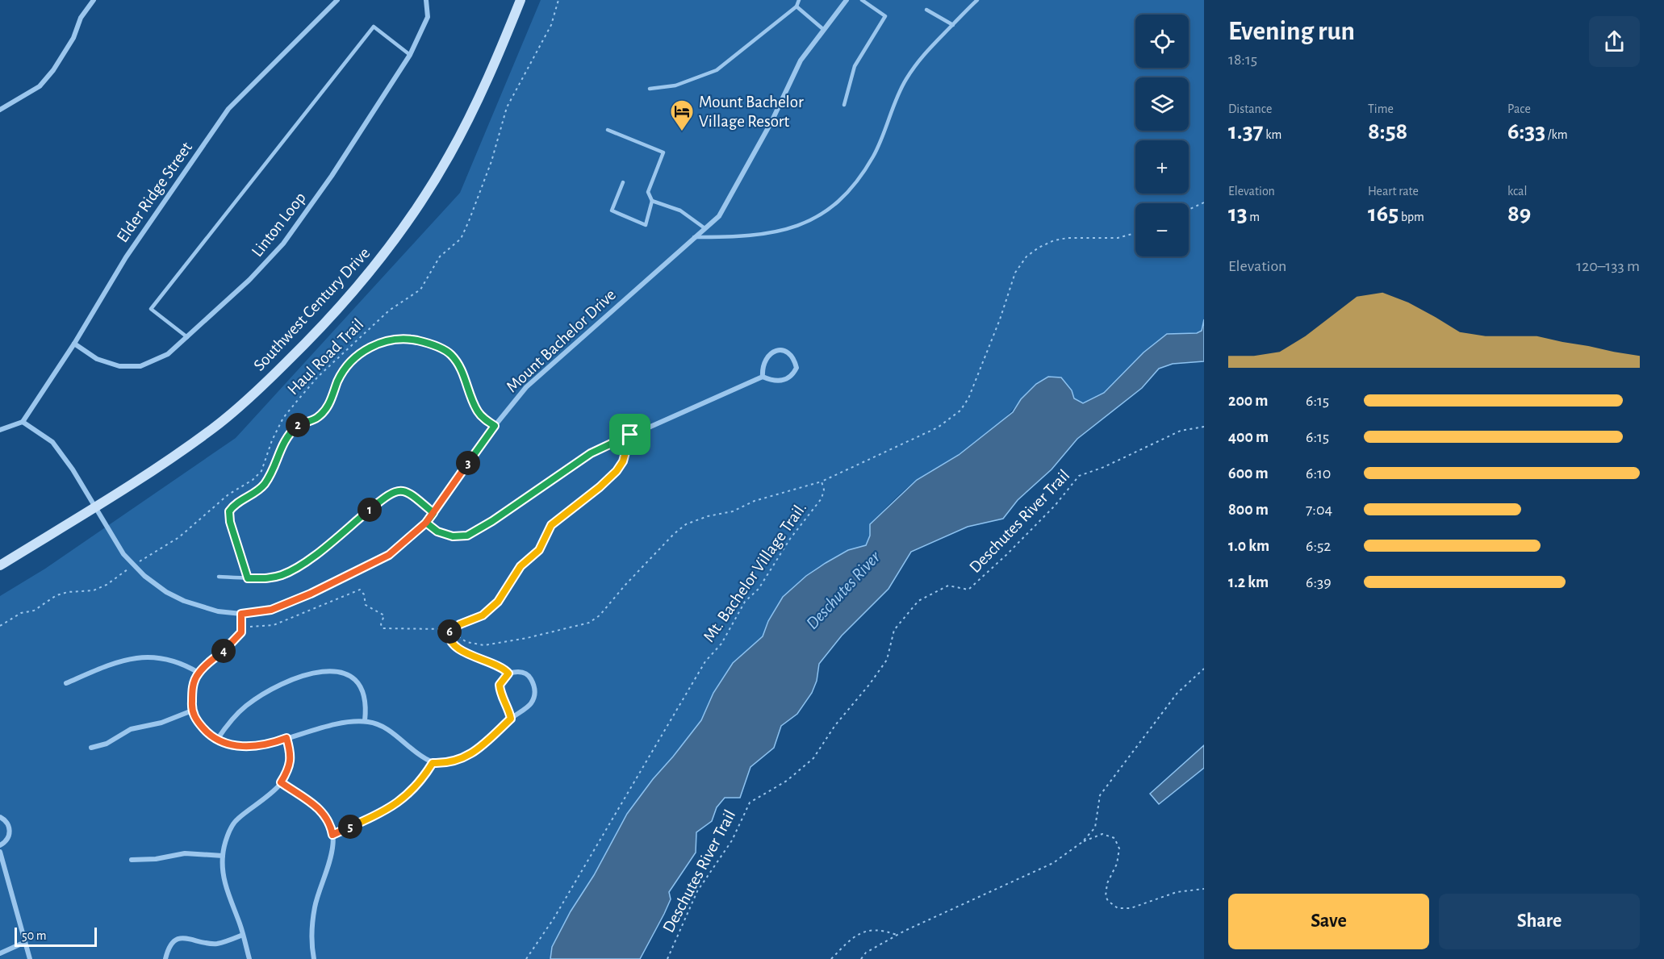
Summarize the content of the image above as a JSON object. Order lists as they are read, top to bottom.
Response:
{
  "streets": {
    "main road": ["Southwest Century Drive"],
    "street": ["Elder Ridge Street", "Linton Loop", "Mount Bachelor Drive"],
    "path": ["Haul Road Trail", "Deschutes River Trail", "Mt. Bachelor Village Trail."]
  },
  "crossings": [
    ["Elder Ridge Street", "Linton Loop"],
    ["Elder Ridge Street", "Mount Bachelor Drive"],
    ["Southwest Century Drive", "Mount Bachelor Drive"],
    ["Mount Bachelor Drive", "Haul Road Trail"]
  ],
  "water": ["Deschutes River"],
  "places": {
    "hotel": ["Mount Bachelor Village Resort"]
  },
  "scale_bar": "50 m",
  "page": {
    "heading": ["Evening run", "18:15"],
    "map_buttons": ["+", "−"],
    "stats": [
      ["Distance", "1.37 km"],
      ["Time", "8:58"],
      ["Pace", "6:33 /km"],
      ["Elevation", "13 m"],
      ["Heart rate", "165 bpm"],
      ["kcal", "89"]
    ],
    "chart": ["Elevation", "120–133 m"],
    "list": [
      {
        "name": "200 m",
        "note": "6:15"
      },
      {
        "name": "400 m",
        "note": "6:15"
      },
      {
        "name": "600 m",
        "note": "6:10"
      },
      {
        "name": "800 m",
        "note": "7:04"
      },
      {
        "name": "1.0 km",
        "note": "6:52"
      },
      {
        "name": "1.2 km",
        "note": "6:39"
      }
    ],
    "pins": [
      "2",
      "3",
      "1",
      "6",
      "4",
      "5"
    ],
    "buttons": ["Save", "Share"],
    "scale": "50 m"
  }
}
